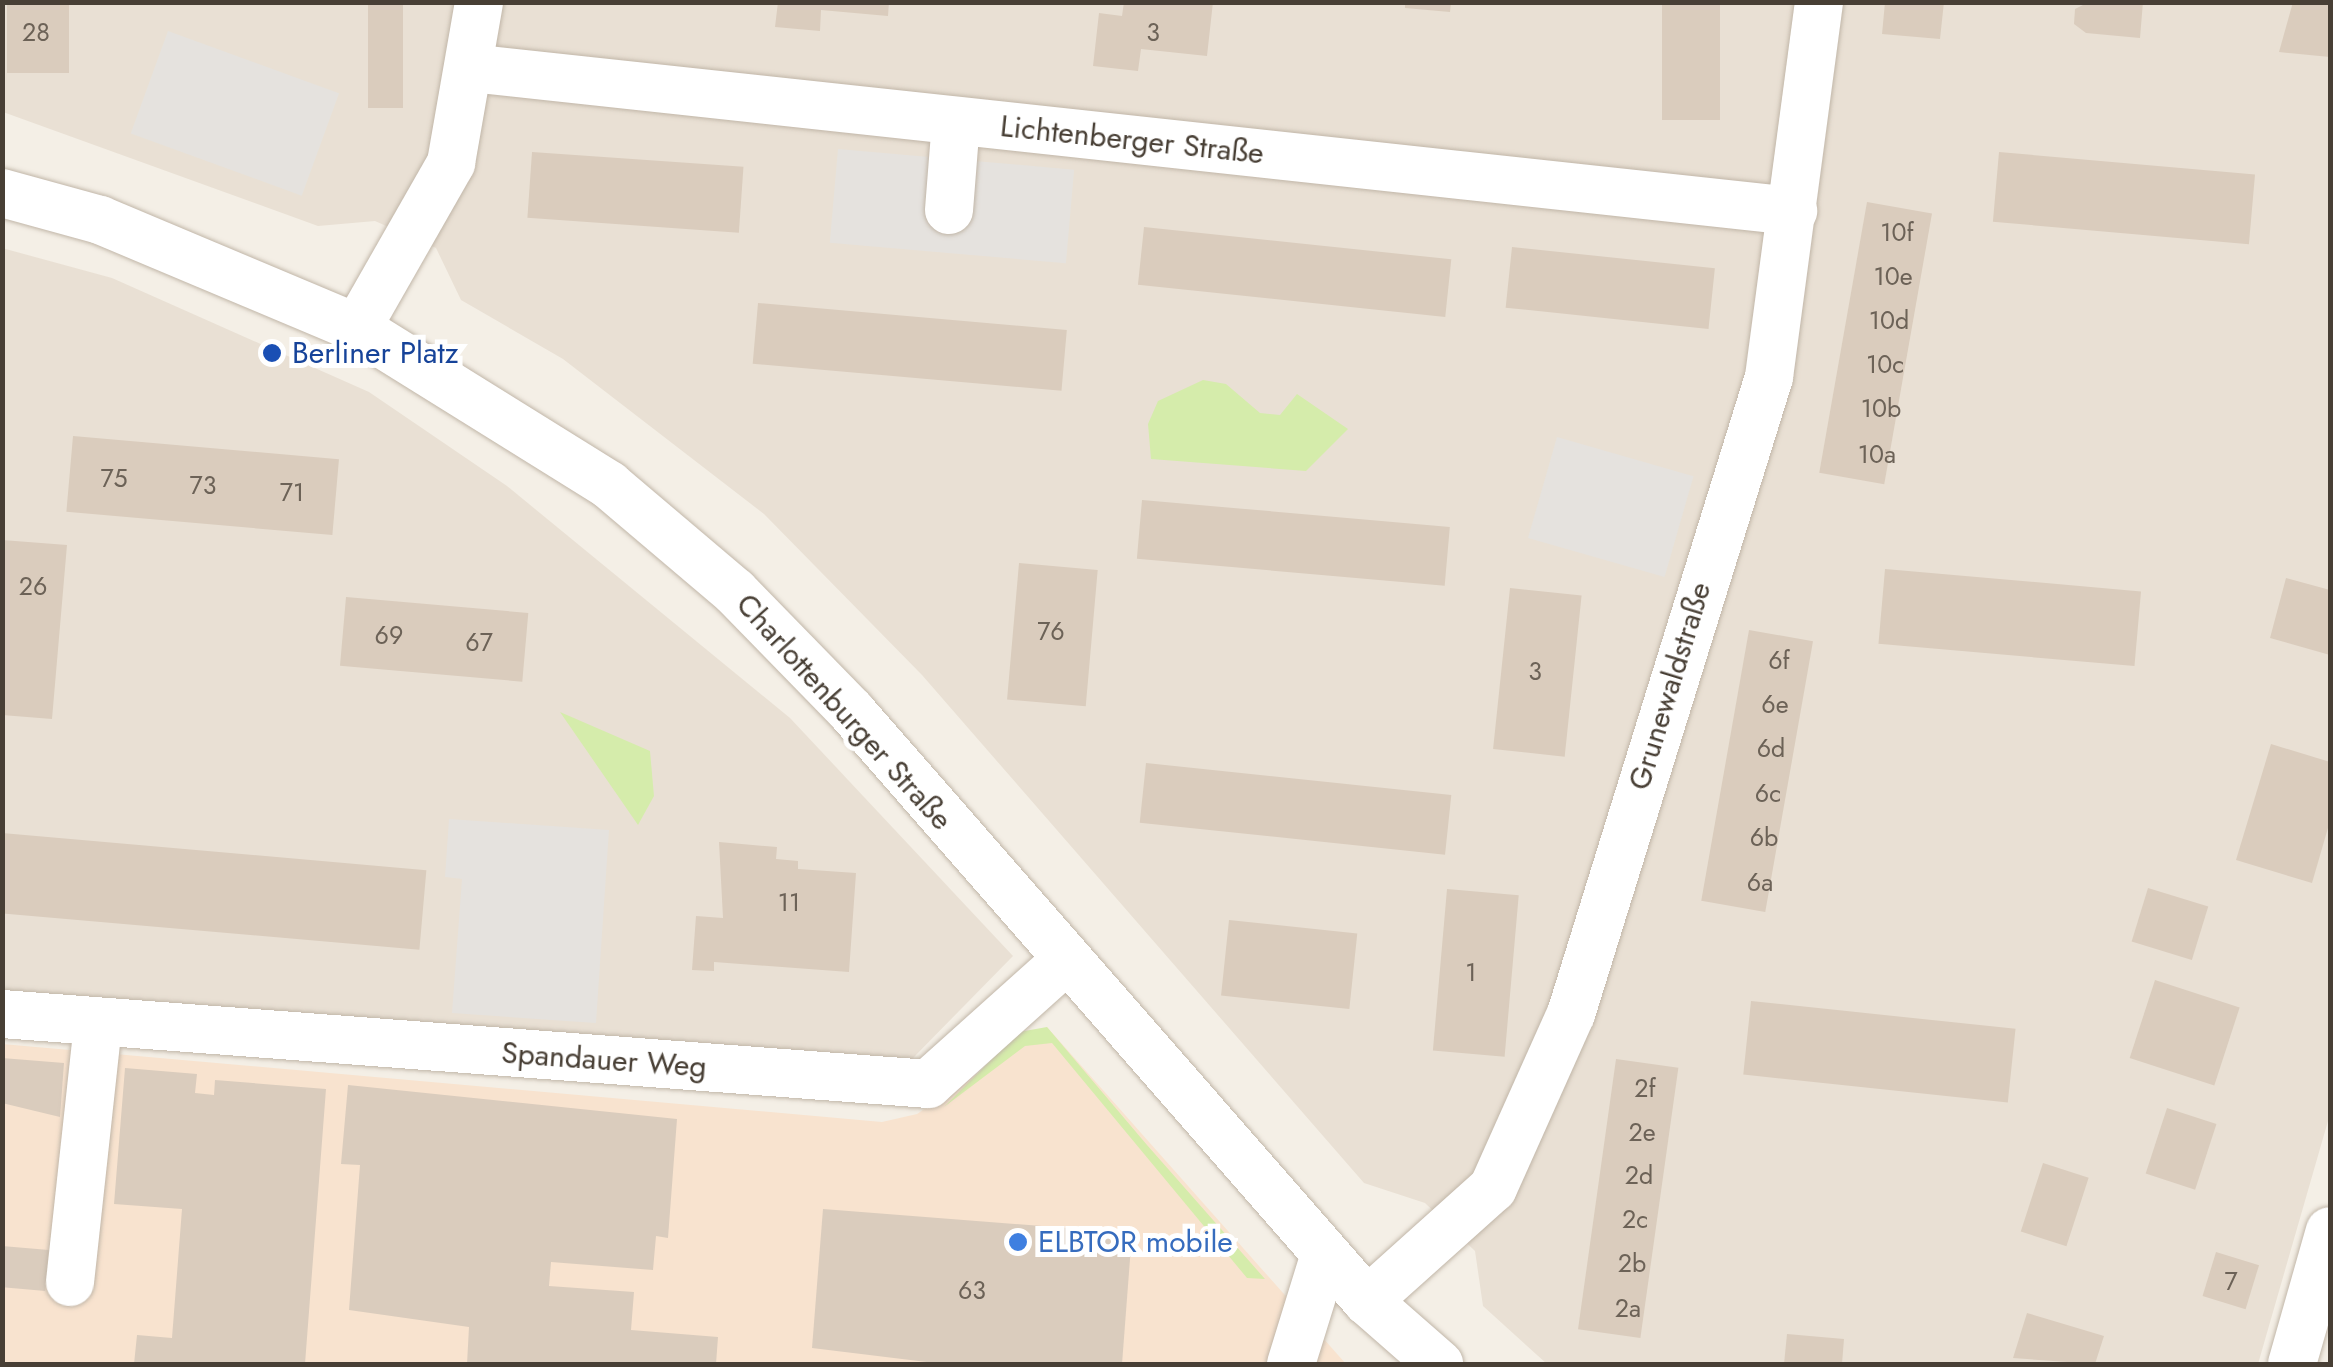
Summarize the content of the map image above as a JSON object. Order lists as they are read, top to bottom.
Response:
{
  "streets": {
    "street": [
      "Lichtenberger Straße",
      "Grunewaldstraße",
      "Charlottenburger Straße",
      "Spandauer Weg"
    ]
  },
  "crossings": [
    ["Lichtenberger Straße", "Grunewaldstraße"],
    ["Grunewaldstraße", "Charlottenburger Straße"],
    ["Charlottenburger Straße", "Spandauer Weg"]
  ],
  "places": ["Berliner Platz", "ELBTOR mobile"],
  "house_numbers": [
    "28",
    "3",
    "10f",
    "10e",
    "10d",
    "10c",
    "10b",
    "10a",
    "75",
    "73",
    "71",
    "26",
    "76",
    "69",
    "67",
    "6f",
    "3",
    "6e",
    "6d",
    "6c",
    "6b",
    "6a",
    "11",
    "1",
    "2f",
    "2e",
    "2d",
    "2c",
    "2b",
    "7",
    "63",
    "2a"
  ]
}
